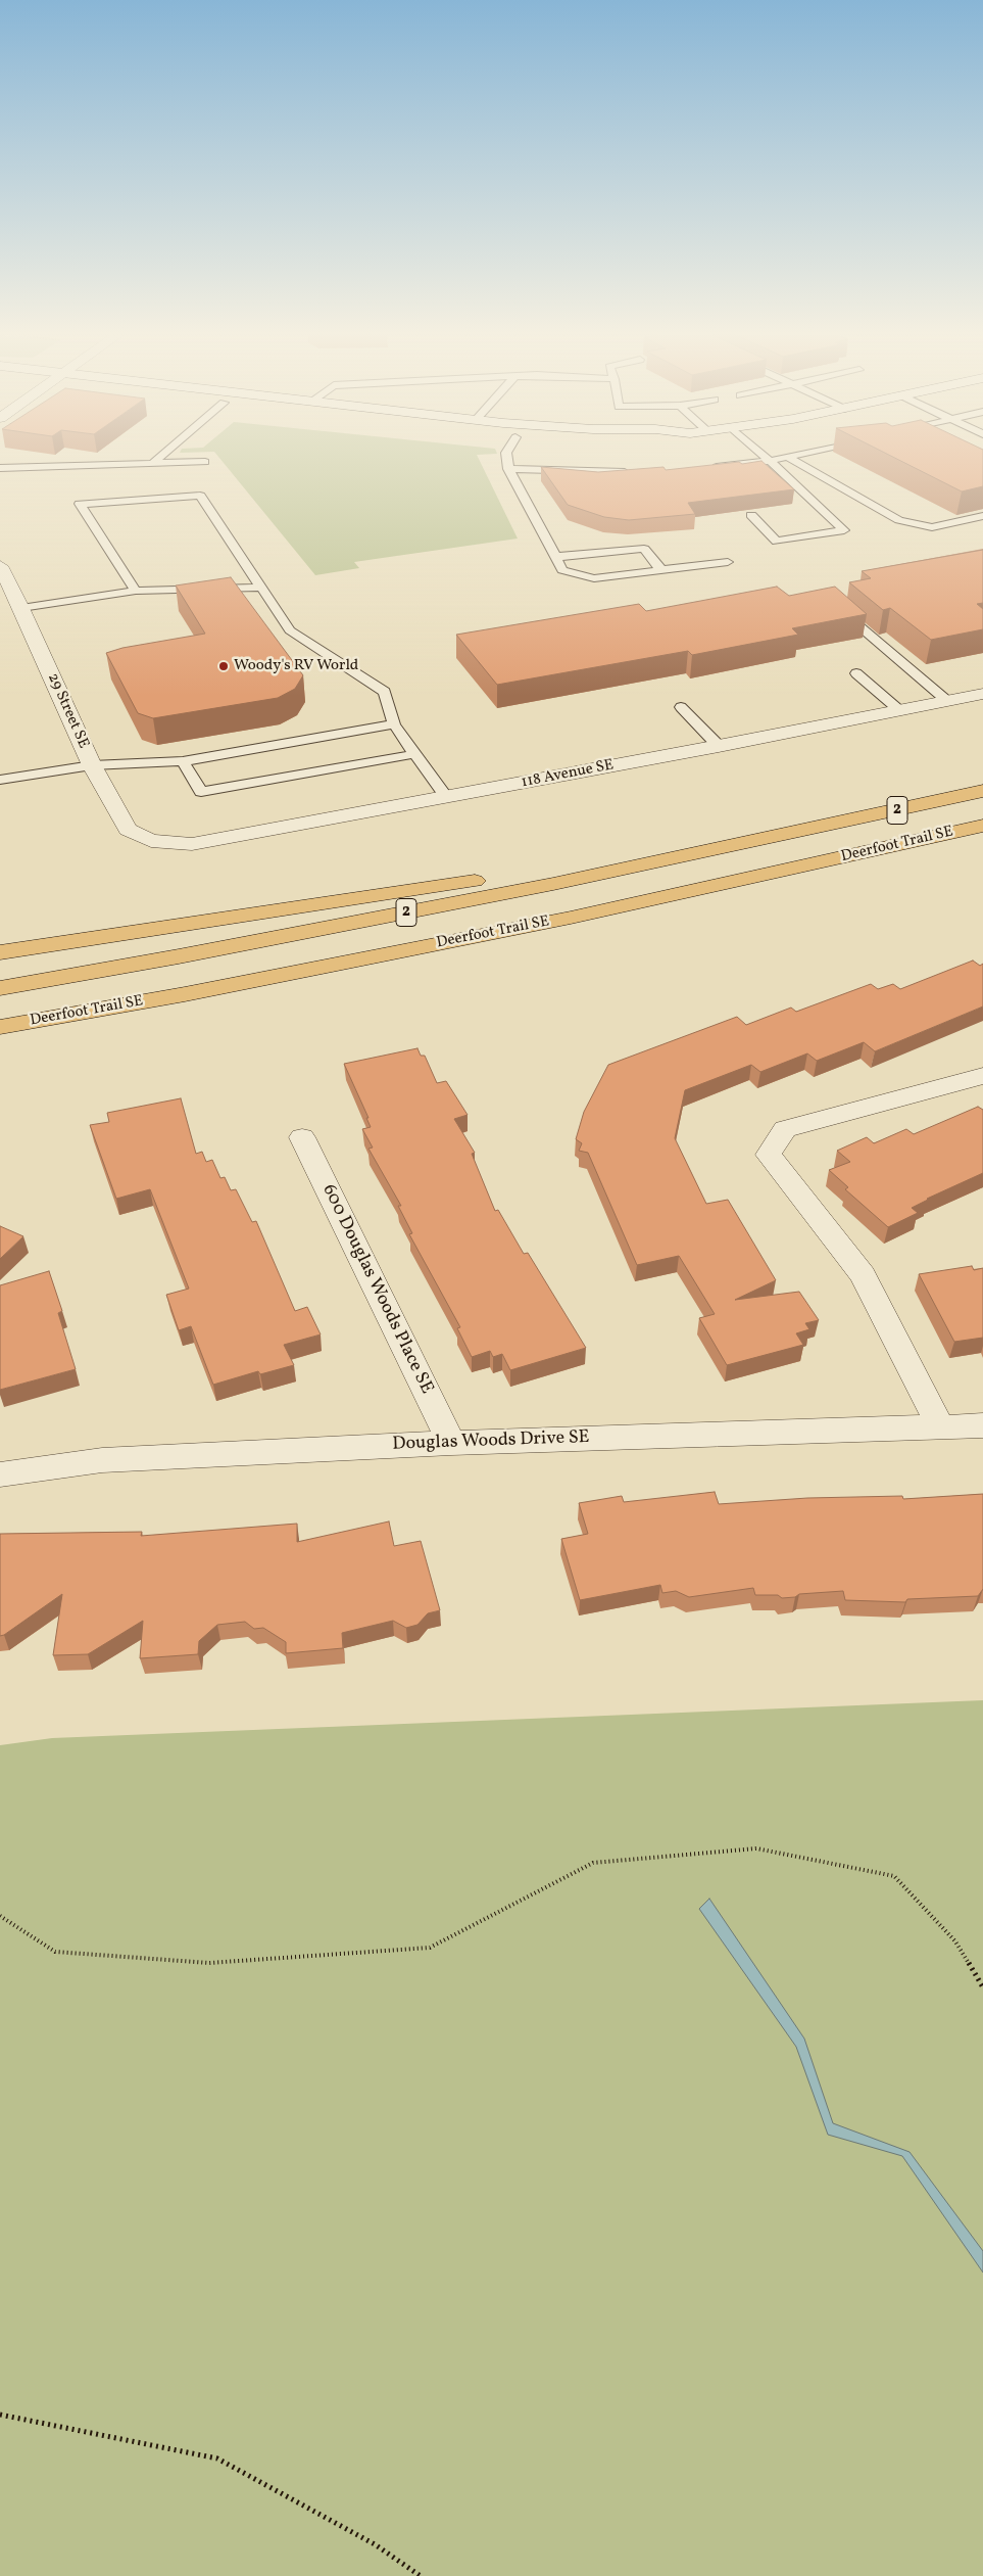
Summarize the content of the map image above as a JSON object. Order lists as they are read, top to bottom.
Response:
{
  "streets": {
    "highway": ["2", "Deerfoot Trail SE"],
    "street": [
      "29 Street SE",
      "118 Avenue SE",
      "600 Douglas Woods Place SE",
      "Douglas Woods Drive SE"
    ]
  },
  "crossings": [
    ["29 Street SE", "118 Avenue SE"],
    ["600 Douglas Woods Place SE", "Douglas Woods Drive SE"]
  ],
  "places": ["Woody's RV World"]
}
